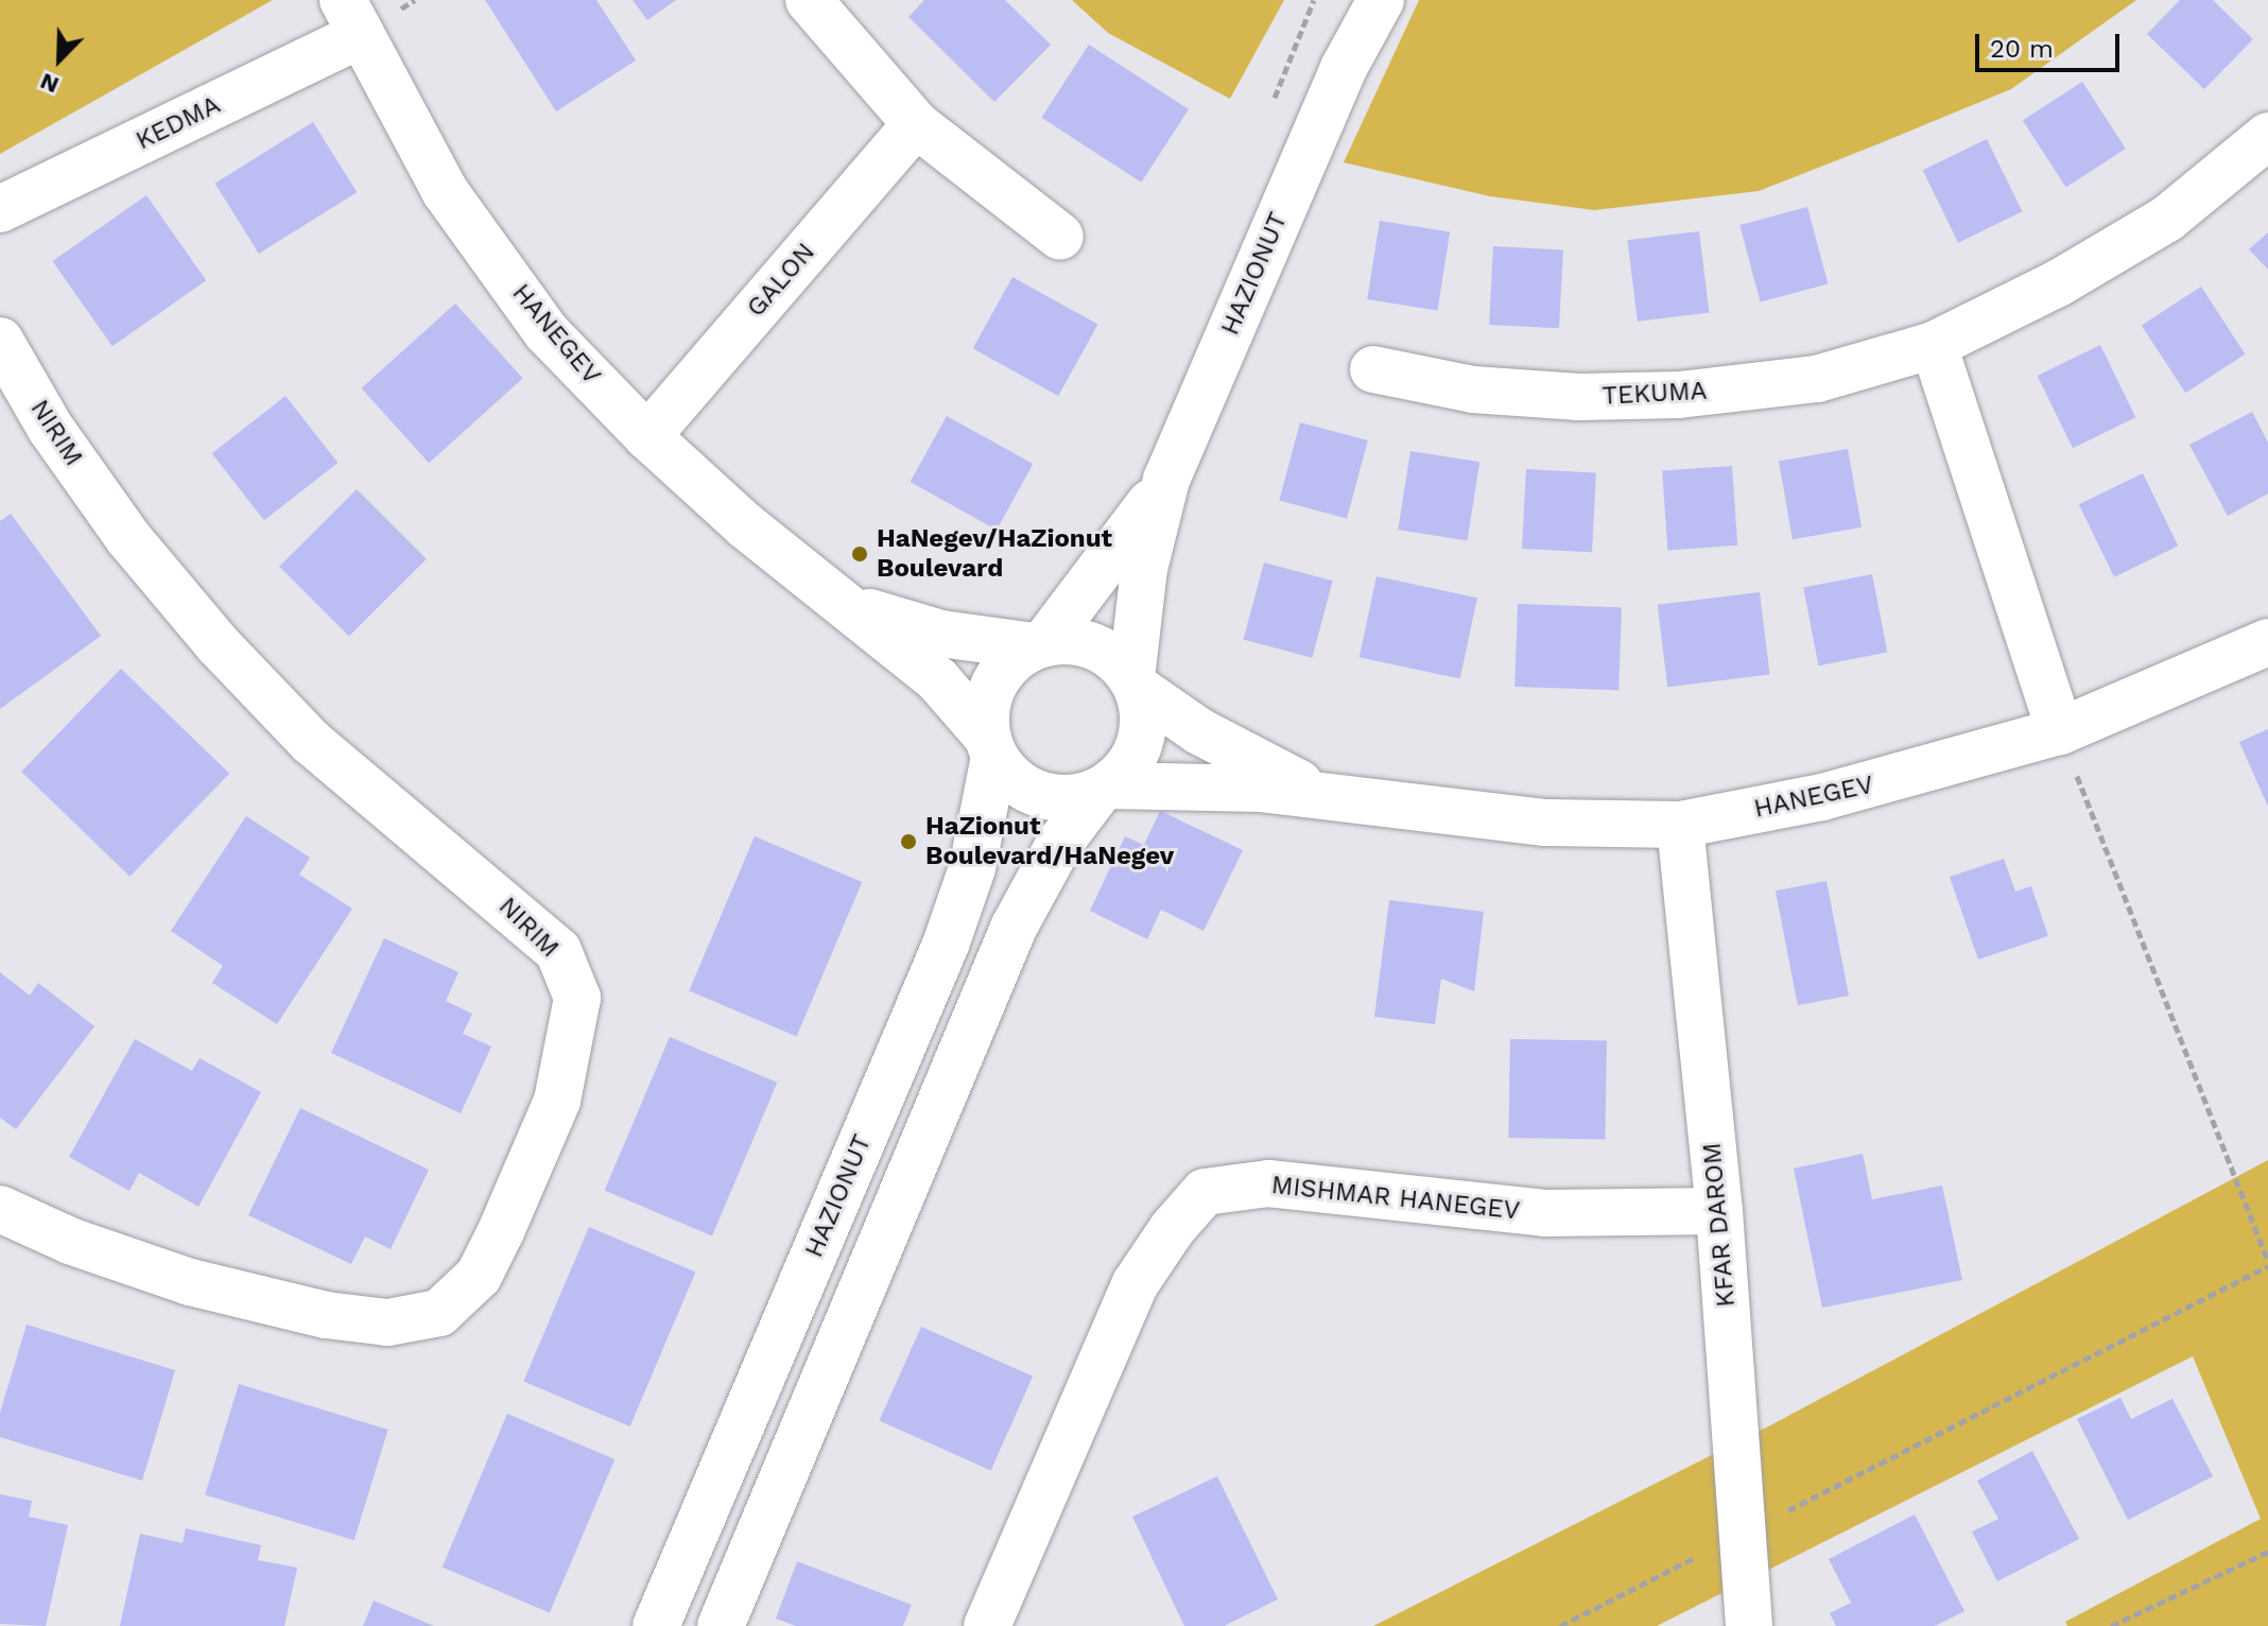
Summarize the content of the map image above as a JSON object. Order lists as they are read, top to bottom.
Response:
{
  "streets": {
    "street": [
      "KEDMA",
      "HAZIONUT",
      "GALON",
      "HANEGEV",
      "TEKUMA",
      "NIRIM",
      "MISHMAR HANEGEV",
      "KFAR DAROM"
    ]
  },
  "crossings": [
    ["KEDMA", "HANEGEV"],
    ["HAZIONUT", "HANEGEV"],
    ["GALON", "HANEGEV"],
    ["HANEGEV", "KFAR DAROM"],
    ["MISHMAR HANEGEV", "KFAR DAROM"]
  ],
  "places": ["HaNegev/HaZionut Boulevard", "HaZionut Boulevard/HaNegev"],
  "scale_bar": "20 m",
  "north": "bottom left"
}
